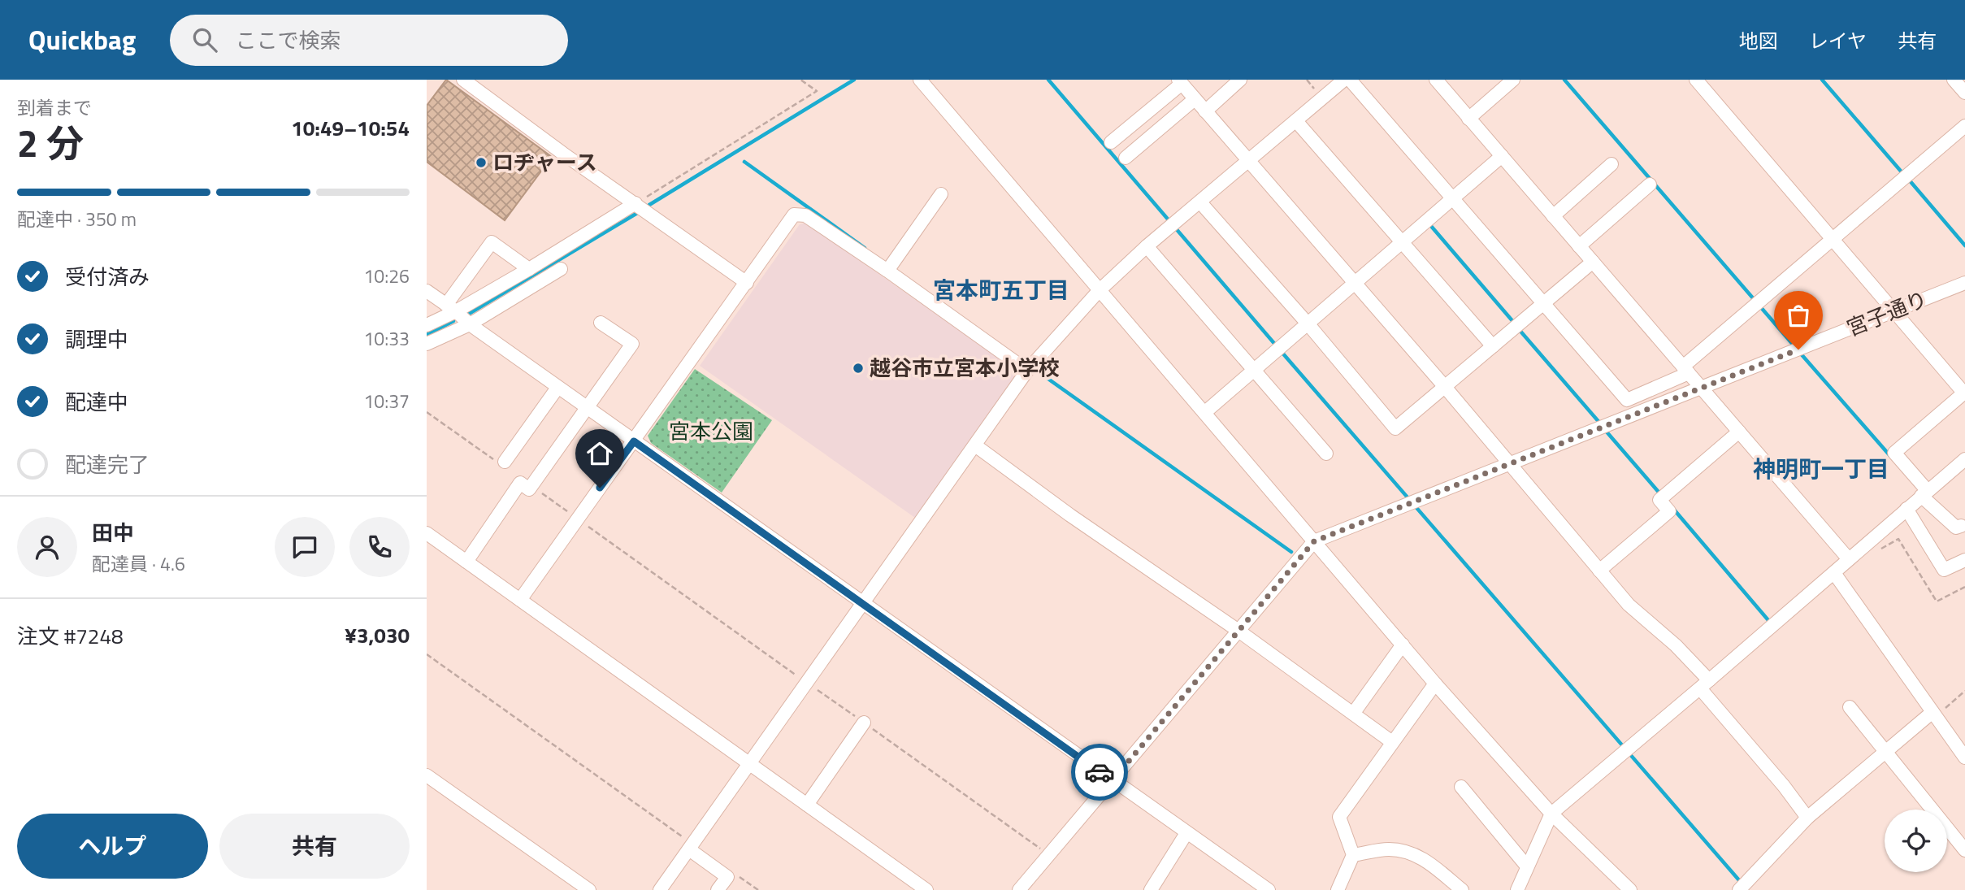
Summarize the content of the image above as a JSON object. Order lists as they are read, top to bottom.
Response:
{
  "streets": {
    "street": ["宮子通り"]
  },
  "districts": ["宮本町五丁目", "神明町一丁目"],
  "parks": ["宮本公園"],
  "places": ["ロヂャース", "越谷市立宮本小学校"],
  "page": {
    "header": "Quickbag",
    "search": "ここで検索",
    "nav": ["地図", "レイヤ", "共有"],
    "heading": ["2 分", "到着まで", "10:49–10:54"],
    "panel": [
      "田中",
      "配達員 · 4.6",
      "注文 #7248",
      "¥3,030"
    ],
    "bar": "配達中 · 350 m",
    "list": [
      ["受付済み", "10:26"],
      ["調理中", "10:33"],
      ["配達中", "10:37"],
      "配達完了"
    ],
    "buttons": ["ヘルプ", "共有"]
  }
}
